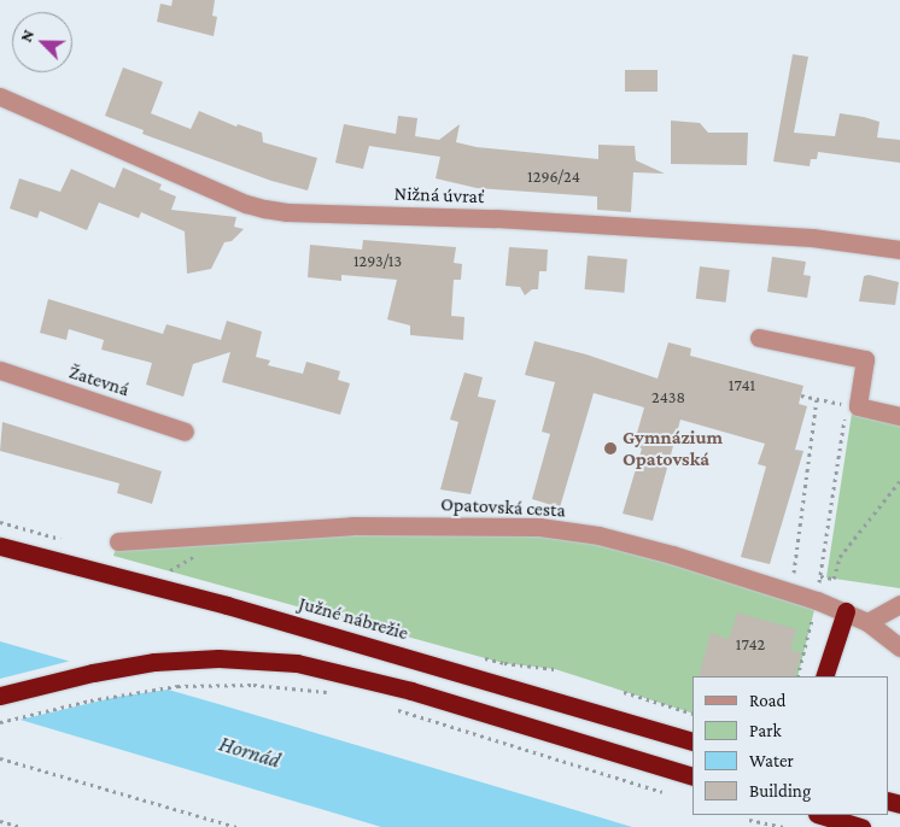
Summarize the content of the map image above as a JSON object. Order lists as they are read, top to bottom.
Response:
{
  "streets": {
    "highway": ["Južné nábrežie"],
    "street": ["Nižná úvrať", "Žatevná", "Opatovská cesta"]
  },
  "water": ["Hornád"],
  "places": ["Gymnázium Opatovská"],
  "house_numbers": [
    "1296/24",
    "1293/13",
    "1741",
    "2438",
    "1742"
  ],
  "legend": [
    "Road",
    "Park",
    "Water",
    "Building"
  ],
  "north": "top left"
}
